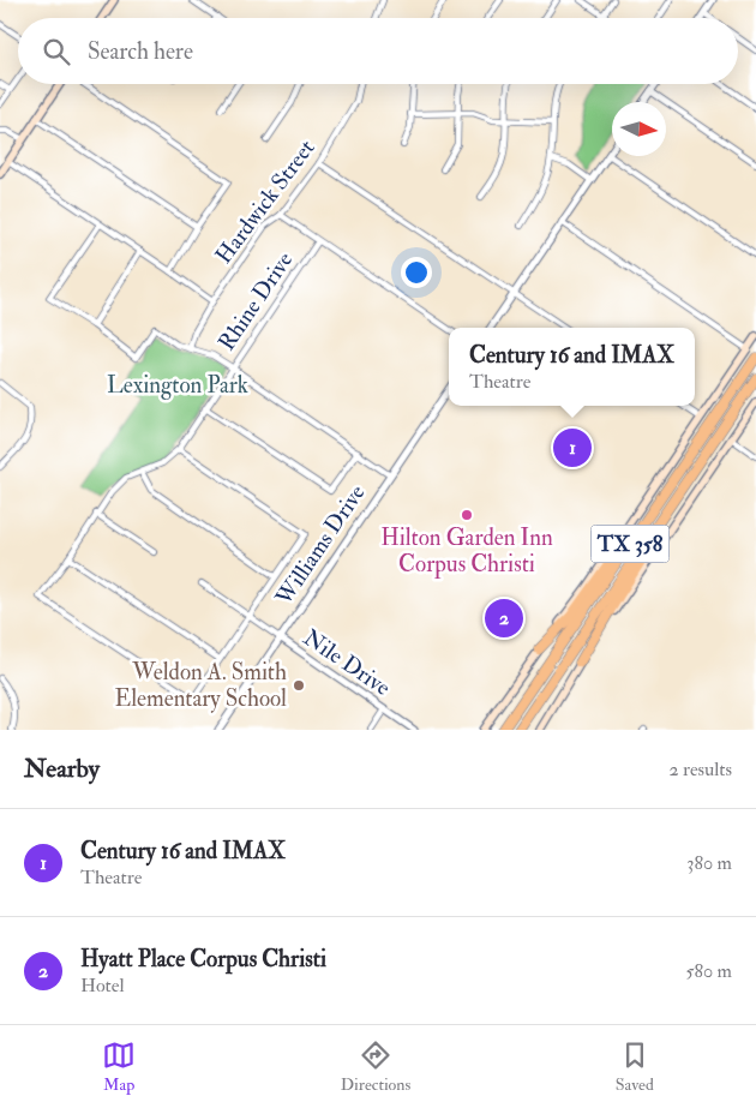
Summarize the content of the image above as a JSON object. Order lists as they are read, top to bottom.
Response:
{
  "streets": {
    "highway": ["TX 358"],
    "street": [
      "Hardwick Street",
      "Rhine Drive",
      "Williams Drive",
      "Nile Drive"
    ]
  },
  "crossings": [
    ["Williams Drive", "Nile Drive"]
  ],
  "parks": ["Lexington Park"],
  "places": ["Hilton Garden Inn Corpus Christi", "Weldon A. Smith Elementary School"],
  "north": "right",
  "page": {
    "search": "Search here",
    "popup": ["Century 16 and IMAX", "Theatre"],
    "pins": ["1", "2"],
    "heading": ["Nearby", "2 results"],
    "list": [
      {
        "mark": "1",
        "name": "Century 16 and IMAX",
        "note": "Theatre",
        "value": "380 m"
      },
      {
        "mark": "2",
        "name": "Hyatt Place Corpus Christi",
        "note": "Hotel",
        "value": "580 m"
      }
    ],
    "nav": ["Map", "Directions", "Saved"]
  }
}
